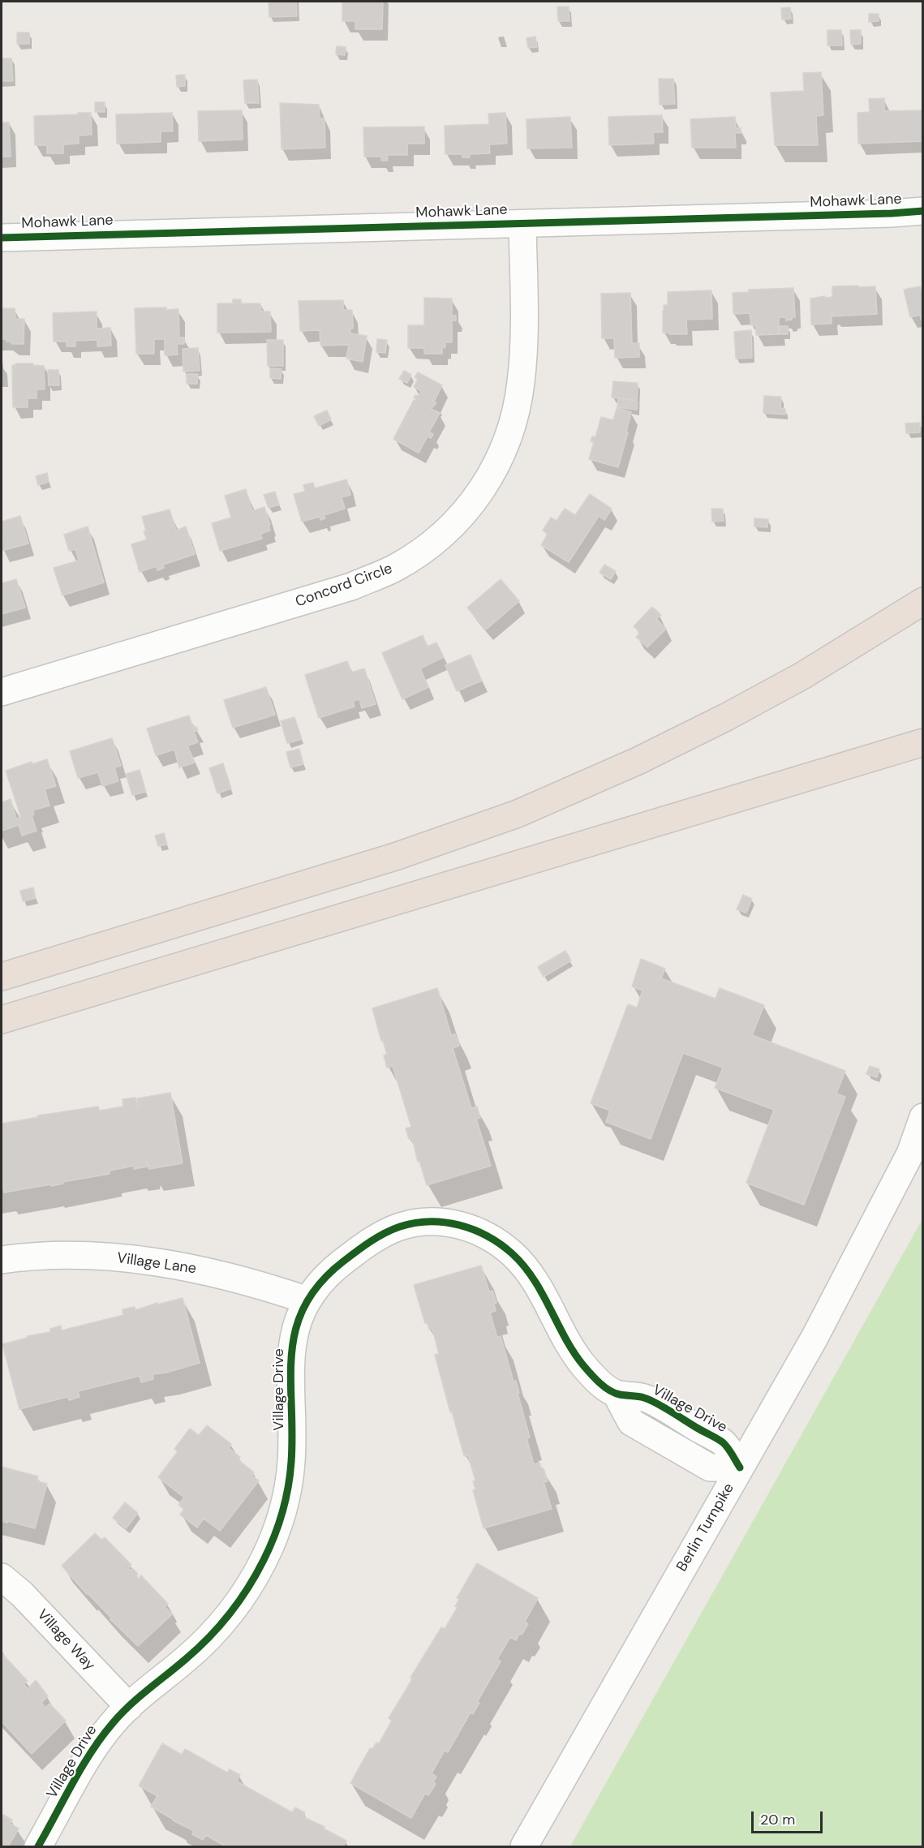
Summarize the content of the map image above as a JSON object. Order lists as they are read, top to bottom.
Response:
{
  "streets": {
    "street": [
      "Mohawk Lane",
      "Concord Circle",
      "Village Lane",
      "Village Drive",
      "Berlin Turnpike",
      "Village Way"
    ]
  },
  "crossings": [
    ["Mohawk Lane", "Concord Circle"],
    ["Village Lane", "Village Drive"],
    ["Village Drive", "Berlin Turnpike"],
    ["Village Drive", "Village Way"]
  ],
  "scale_bar": "20 m"
}
